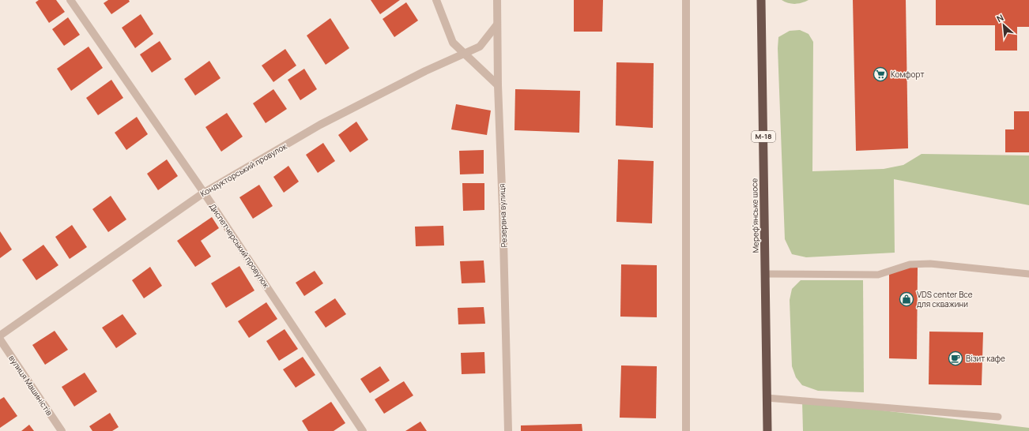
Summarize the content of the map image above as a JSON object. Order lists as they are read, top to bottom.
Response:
{
  "streets": {
    "highway": ["М-18", "Мереф’янське шосе"],
    "street": [
      "Кондукторський провулок",
      "Резервна вулиця",
      "Диспетчерський провулок",
      "вулиця Машиністів"
    ]
  },
  "crossings": [
    ["Кондукторський провулок", "Резервна вулиця"],
    ["Кондукторський провулок", "Диспетчерський провулок"]
  ],
  "places": {
    "supermarket": ["Комфорт"],
    "shop": ["VDS center Все для скважини"],
    "cafe": ["Візит кафе"]
  },
  "north": "top left"
}
